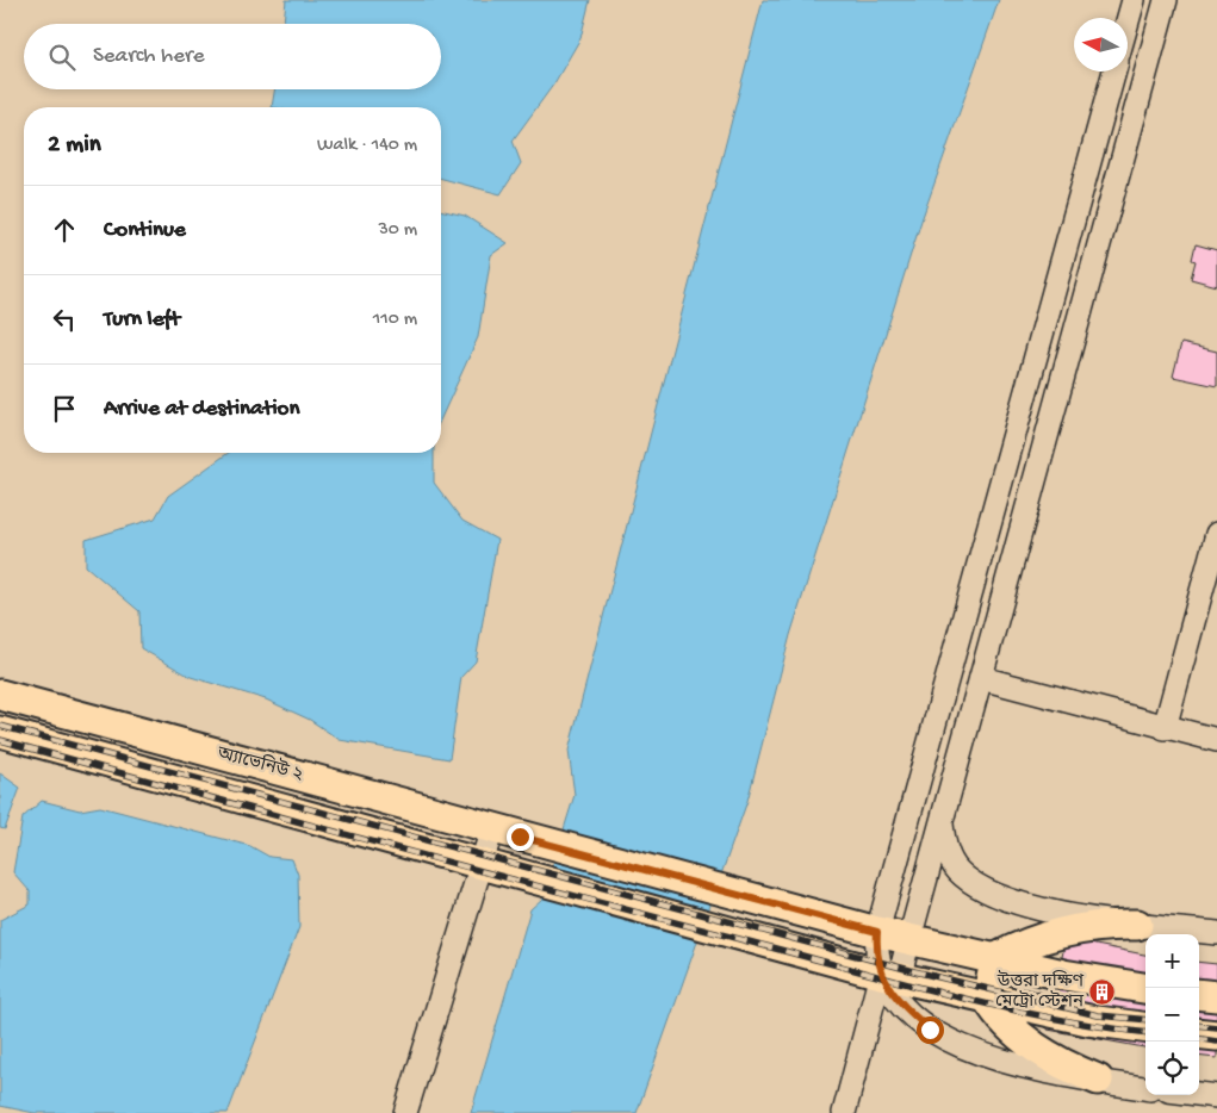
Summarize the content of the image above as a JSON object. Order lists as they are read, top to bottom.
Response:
{
  "streets": {
    "main road": ["অ্যাভেনিউ ২"]
  },
  "places": {
    "building": ["উত্তরা দক্ষিণ মেট্রো স্টেশন"]
  },
  "north": "left",
  "page": {
    "search": "Search here",
    "heading": ["2 min", "Walk · 140 m"],
    "list": [
      ["Continue", "30 m"],
      ["Turn left", "110 m"],
      "Arrive at destination"
    ],
    "map_buttons": ["+", "−"]
  }
}
